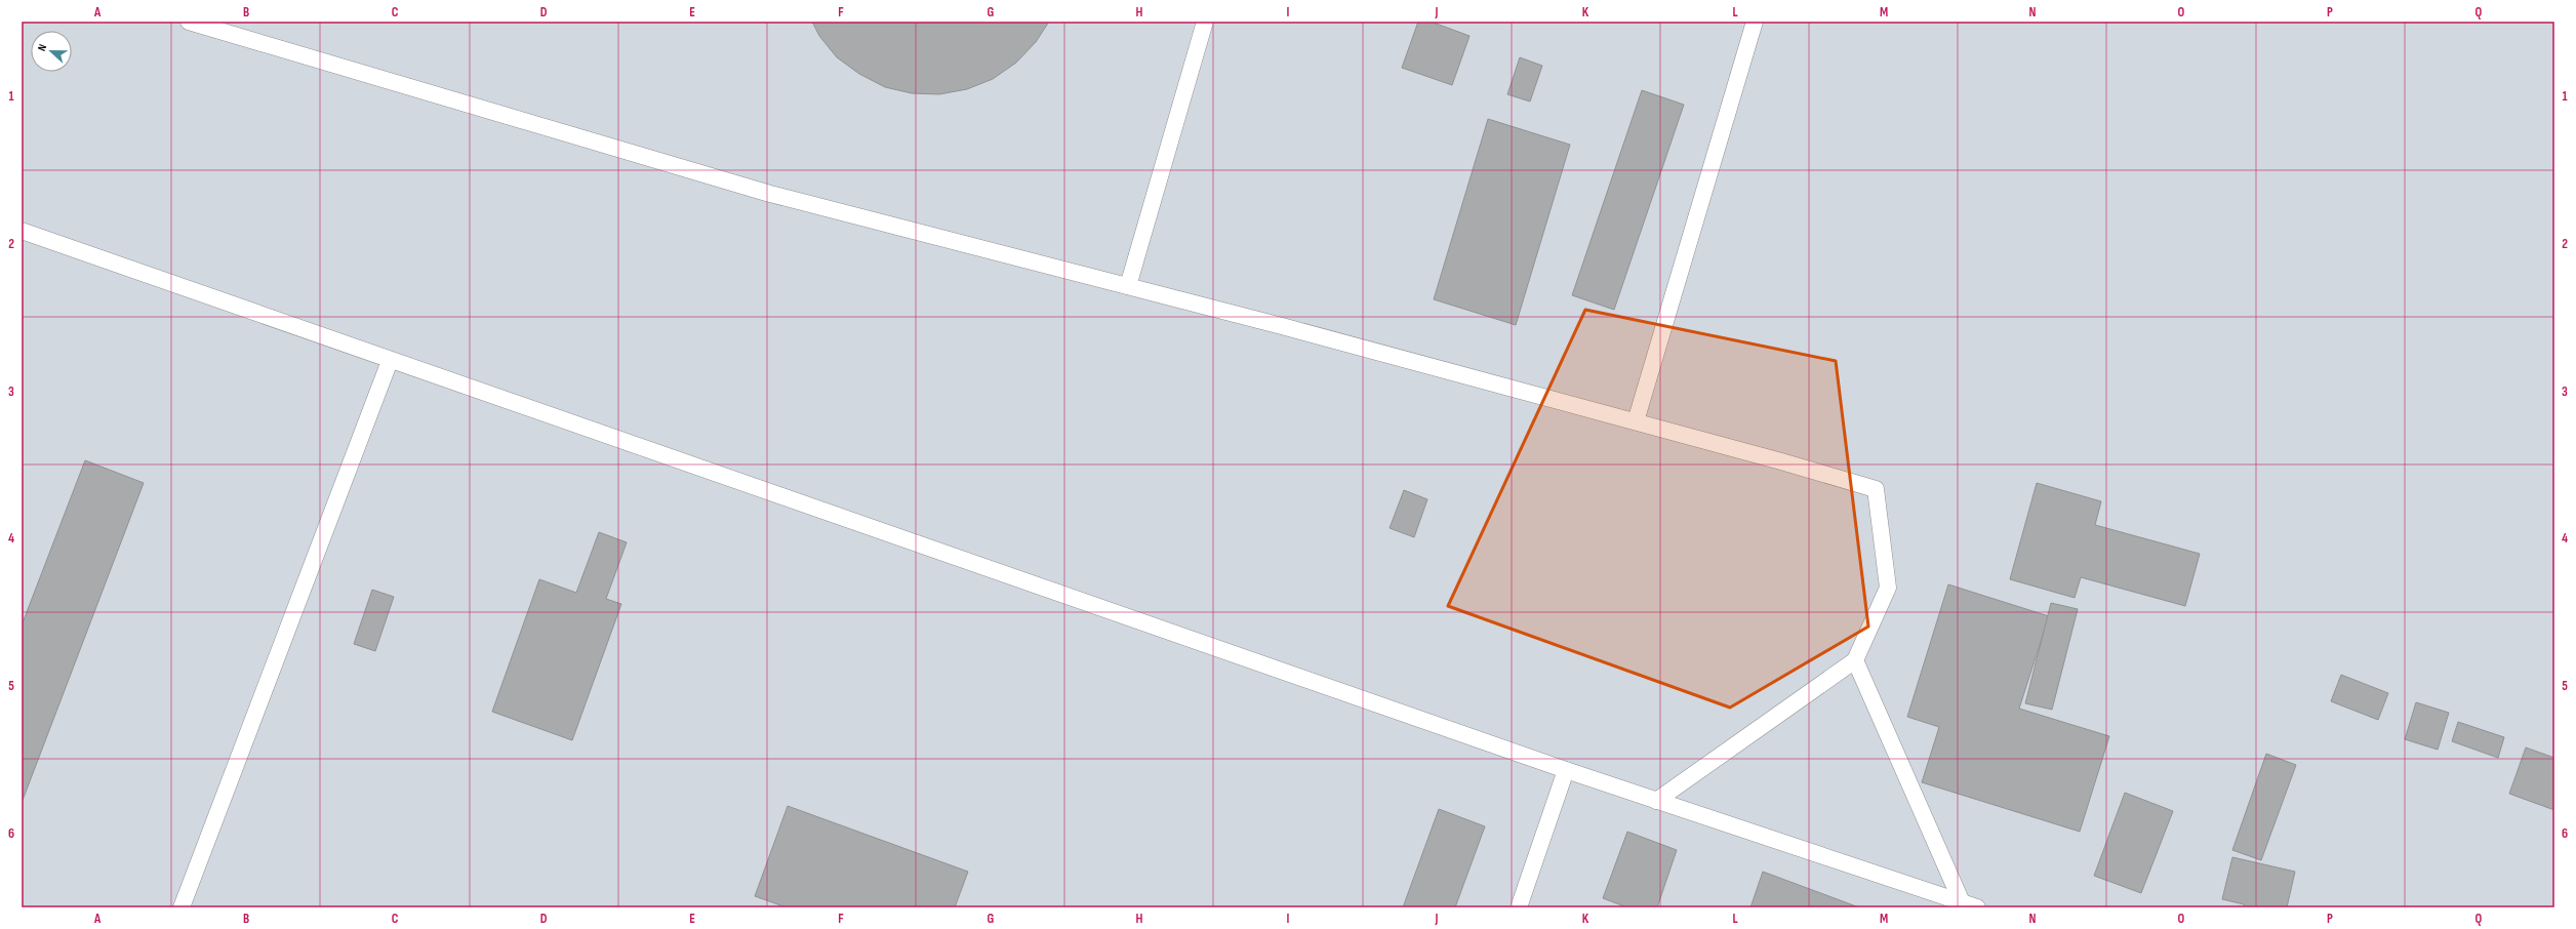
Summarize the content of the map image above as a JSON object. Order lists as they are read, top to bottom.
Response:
{
  "north": "left",
  "grid": {
    "columns": [
      "A",
      "B",
      "C",
      "D",
      "E",
      "F",
      "G",
      "H",
      "I",
      "J",
      "K",
      "L",
      "M",
      "N",
      "O",
      "P",
      "Q"
    ],
    "rows": [
      "1",
      "2",
      "3",
      "4",
      "5",
      "6"
    ]
  }
}
